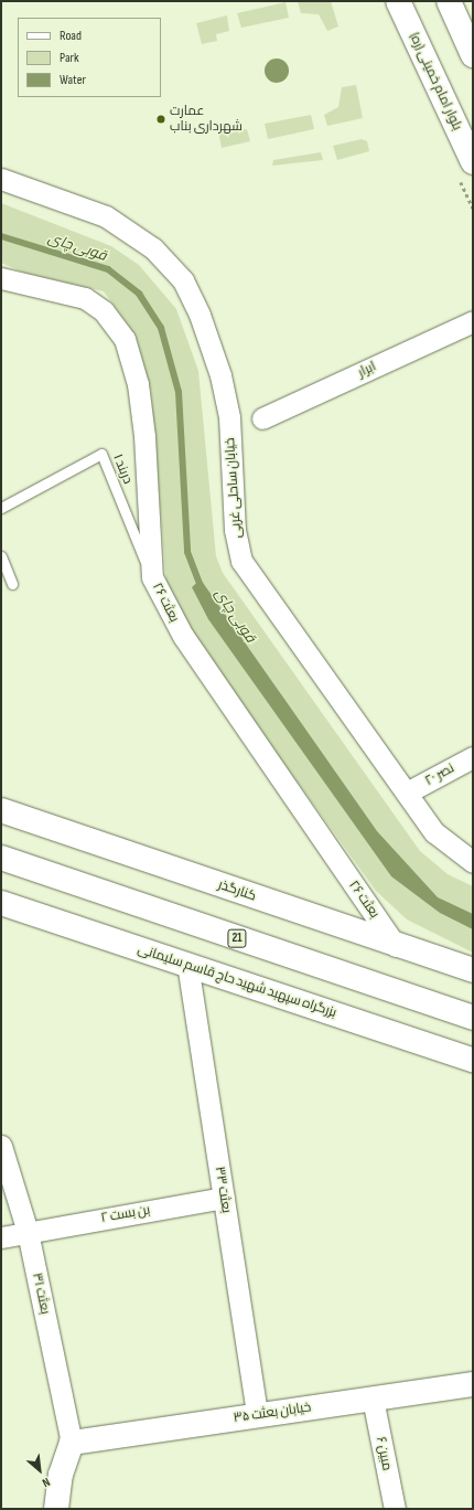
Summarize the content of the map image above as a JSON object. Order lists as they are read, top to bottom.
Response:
{
  "streets": {
    "main road": [
      "بلوار امام خمینی (ره)",
      "کنارگذر",
      "21",
      "بزرگراه سپهبد شهید حاج قاسم سلیمانی",
      "خیابان بعثت ۳۵"
    ],
    "street": [
      "ابرار",
      "خیابان ساحلی غربی",
      "بعثت ۲۶",
      "نصر ۲۰",
      "بعثت ۳۳",
      "بن بست ۲",
      "بعثت ۳۱",
      "مبین ۶"
    ],
    "lane": ["دربند ۱"]
  },
  "crossings": [
    ["دربند ۱", "بعثت ۲۶"],
    ["خیابان ساحلی غربی", "نصر ۲۰"],
    ["بعثت ۲۶", "کنارگذر"],
    ["بزرگراه سپهبد شهید حاج قاسم سلیمانی", "بعثت ۳۳"],
    ["بعثت ۳۳", "بن بست ۲"],
    ["بعثت ۳۳", "خیابان بعثت ۳۵"],
    ["بن بست ۲", "بعثت ۳۱"],
    ["بعثت ۳۱", "خیابان بعثت ۳۵"],
    ["خیابان بعثت ۳۵", "مبین ۶"]
  ],
  "water": ["قوبی چای"],
  "places": ["عمارت شهرداری بناب"],
  "legend": ["Road", "Park", "Water"],
  "north": "bottom right"
}
